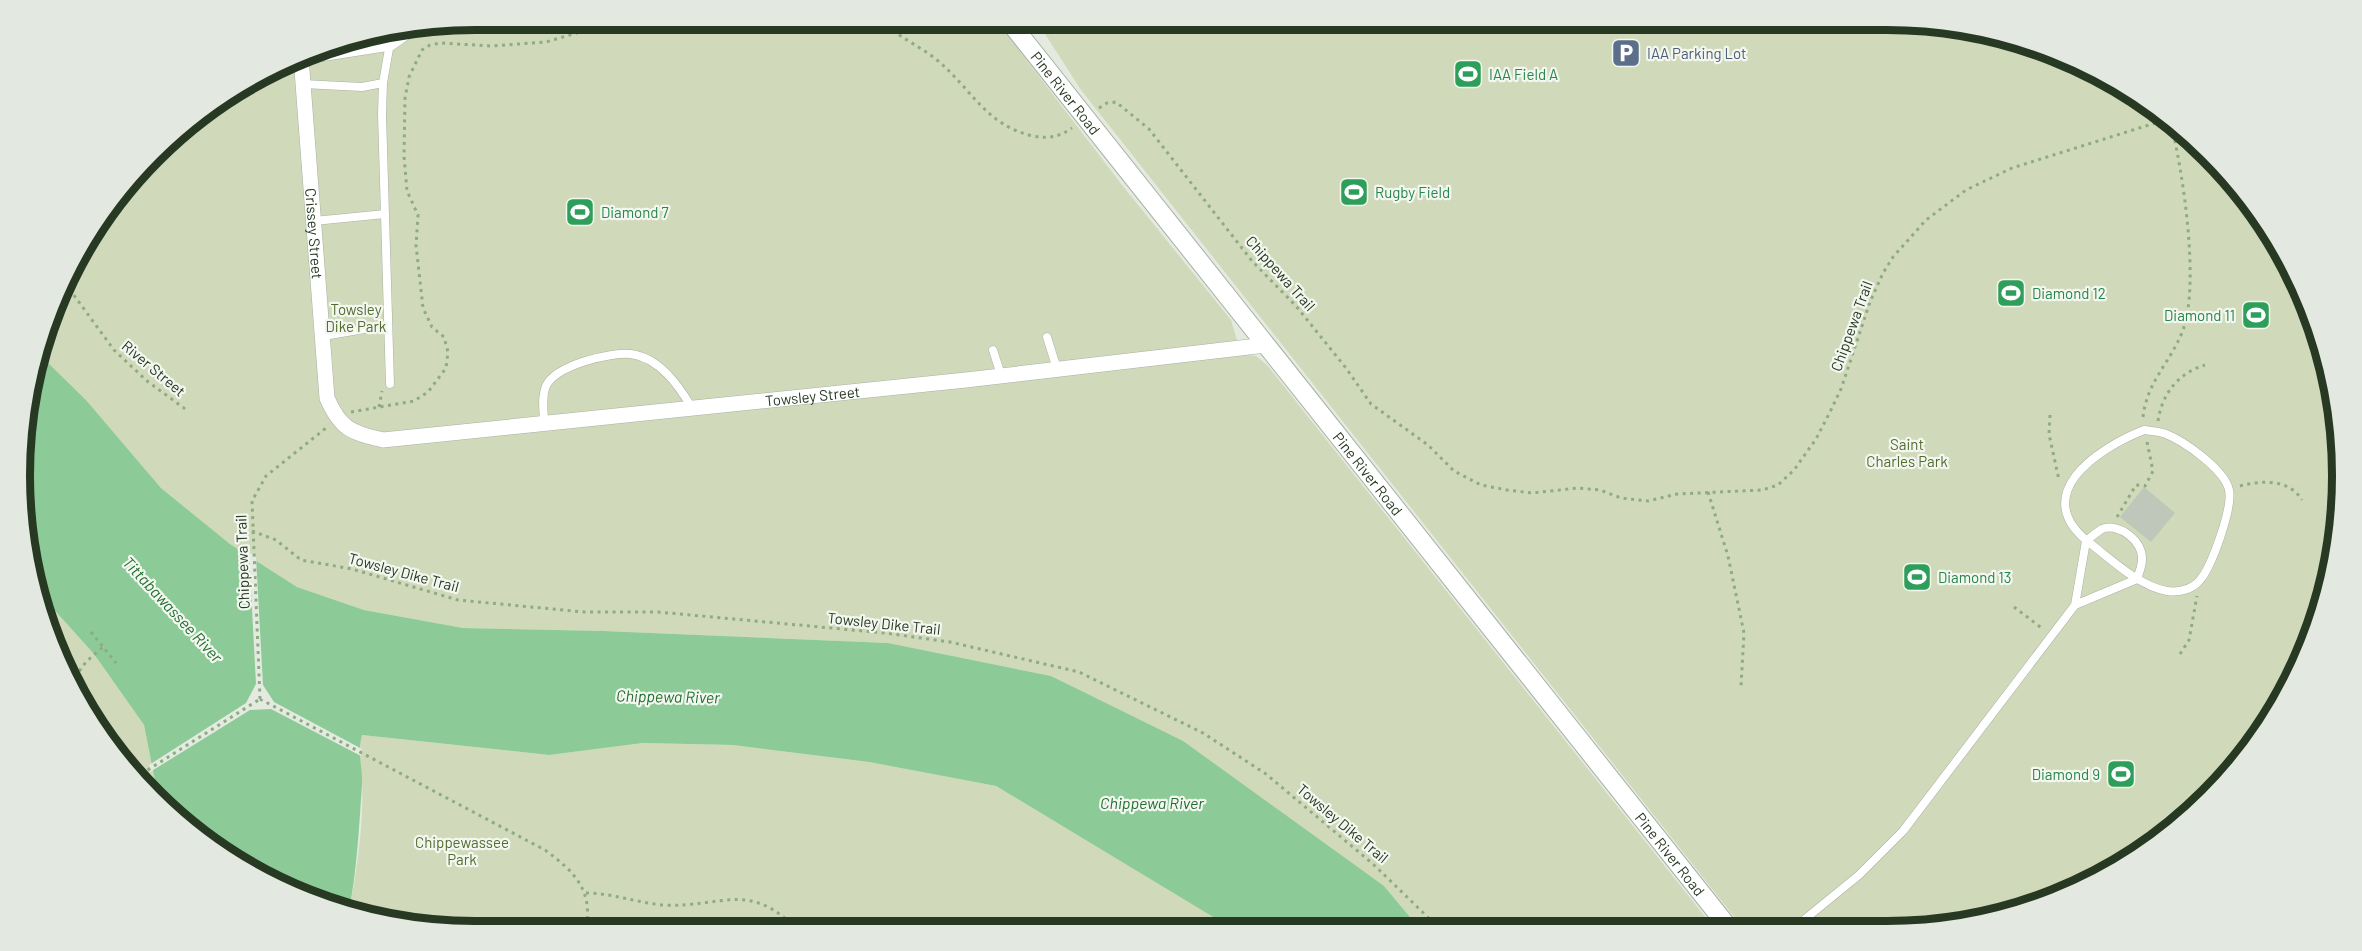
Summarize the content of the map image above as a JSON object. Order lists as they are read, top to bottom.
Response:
{
  "streets": {
    "street": ["Pine River Road", "Crissey Street", "Towsley Street"],
    "path": ["Chippewa Trail", "River Street", "Towsley Dike Trail"]
  },
  "crossings": [
    ["Pine River Road", "Chippewa Trail"],
    ["Pine River Road", "Towsley Street"],
    ["Crissey Street", "Chippewa Trail"],
    ["Crissey Street", "Towsley Street"],
    ["Chippewa Trail", "Towsley Street"],
    ["Chippewa Trail", "Towsley Dike Trail"]
  ],
  "water": ["Tittabawassee River", "Chippewa River"],
  "parks": ["Towsley Dike Park", "Saint Charles Park", "Chippewassee Park"],
  "places": {
    "parking": ["IAA Parking Lot"],
    "sports": [
      "IAA Field A",
      "Rugby Field",
      "Diamond 7",
      "Diamond 12",
      "Diamond 11",
      "Diamond 13",
      "Diamond 9"
    ]
  }
}
